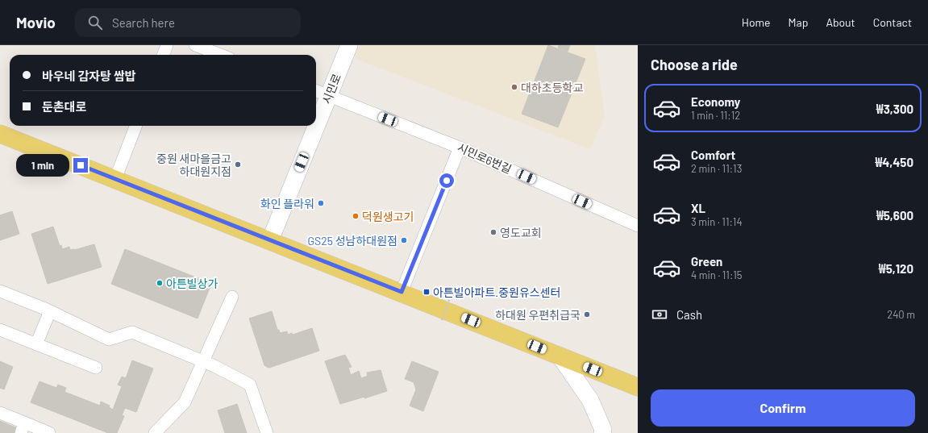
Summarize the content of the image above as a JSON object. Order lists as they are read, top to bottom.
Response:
{
  "streets": {
    "main road": ["시민로"],
    "street": ["시민로6번길"]
  },
  "crossings": [
    ["시민로", "시민로6번길"]
  ],
  "places": {
    "other": [
      "대하초등학교",
      "중원 새마을금고 하대원지점",
      "화인 플라워",
      "덕원생고기",
      "영도교회",
      "GS25 성남하대원점",
      "아튼빌상가",
      "하대원 우편취급국"
    ],
    "transit": ["아튼빌아파트.중원유스센터"]
  },
  "page": {
    "header": "Movio",
    "search": "Search here",
    "nav": [
      "Home",
      "Map",
      "About",
      "Contact"
    ],
    "heading": "Choose a ride",
    "banner": ["바우네 감자탕 쌈밥", "둔촌대로"],
    "list": [
      {
        "name": "Economy",
        "note": "1 min · 11:12",
        "value": "₩3,300"
      },
      {
        "name": "Comfort",
        "note": "2 min · 11:13",
        "value": "₩4,450"
      },
      {
        "name": "XL",
        "note": "3 min · 11:14",
        "value": "₩5,600"
      },
      {
        "name": "Green",
        "note": "4 min · 11:15",
        "value": "₩5,120"
      }
    ],
    "bubble": "1 min",
    "pay": ["Cash", "240 m"],
    "buttons": "Confirm"
  }
}
